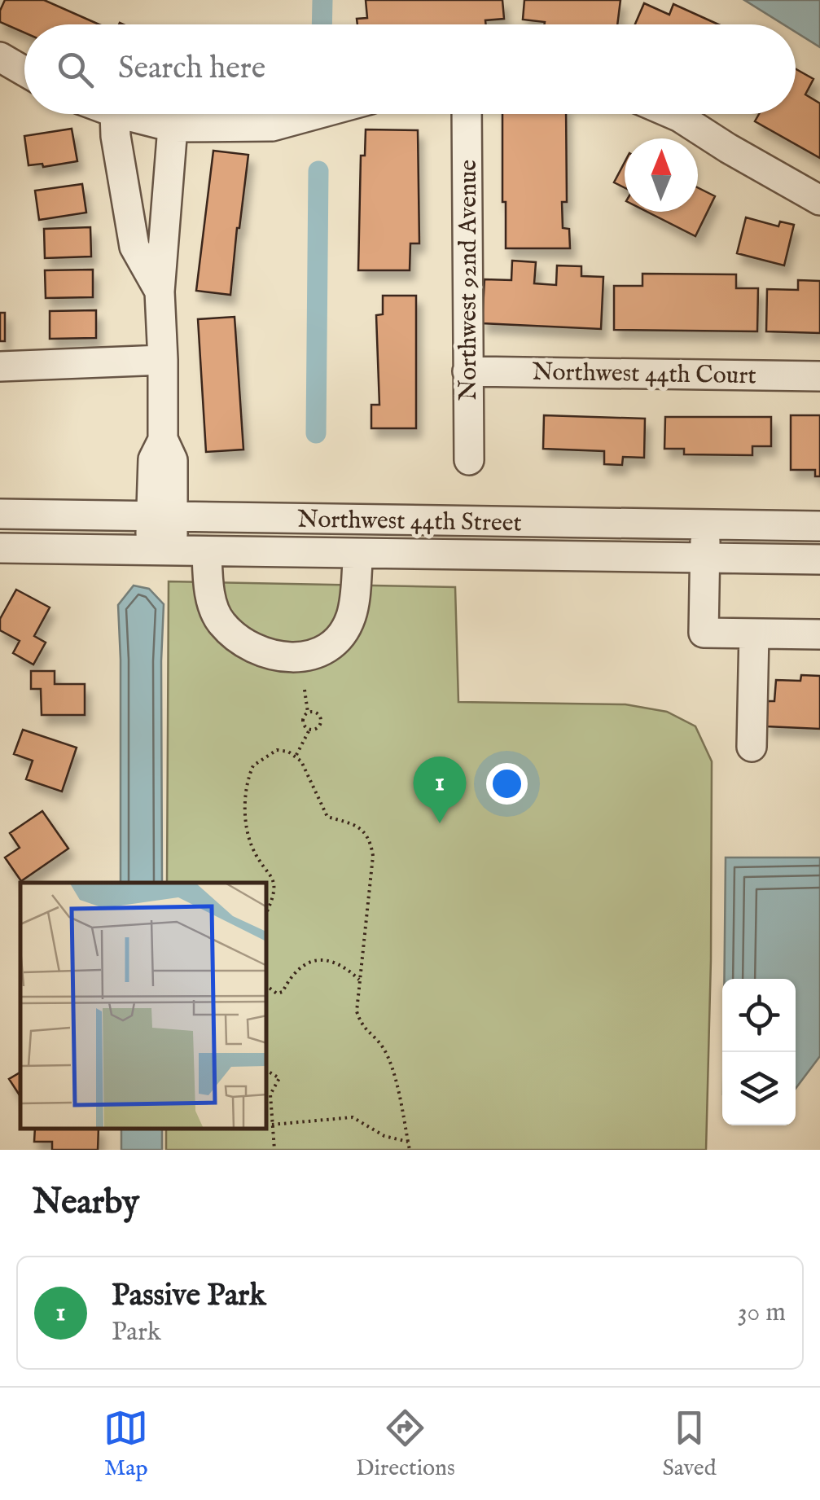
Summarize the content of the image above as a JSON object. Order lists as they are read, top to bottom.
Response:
{
  "streets": {
    "street": ["Northwest 92nd Avenue", "Northwest 44th Court", "Northwest 44th Street"]
  },
  "crossings": [
    ["Northwest 92nd Avenue", "Northwest 44th Court"]
  ],
  "north": "top",
  "page": {
    "search": "Search here",
    "pins": "1",
    "heading": "Nearby",
    "list": [
      {
        "mark": "1",
        "name": "Passive Park",
        "note": "Park",
        "value": "30 m"
      }
    ],
    "nav": ["Map", "Directions", "Saved"]
  }
}
